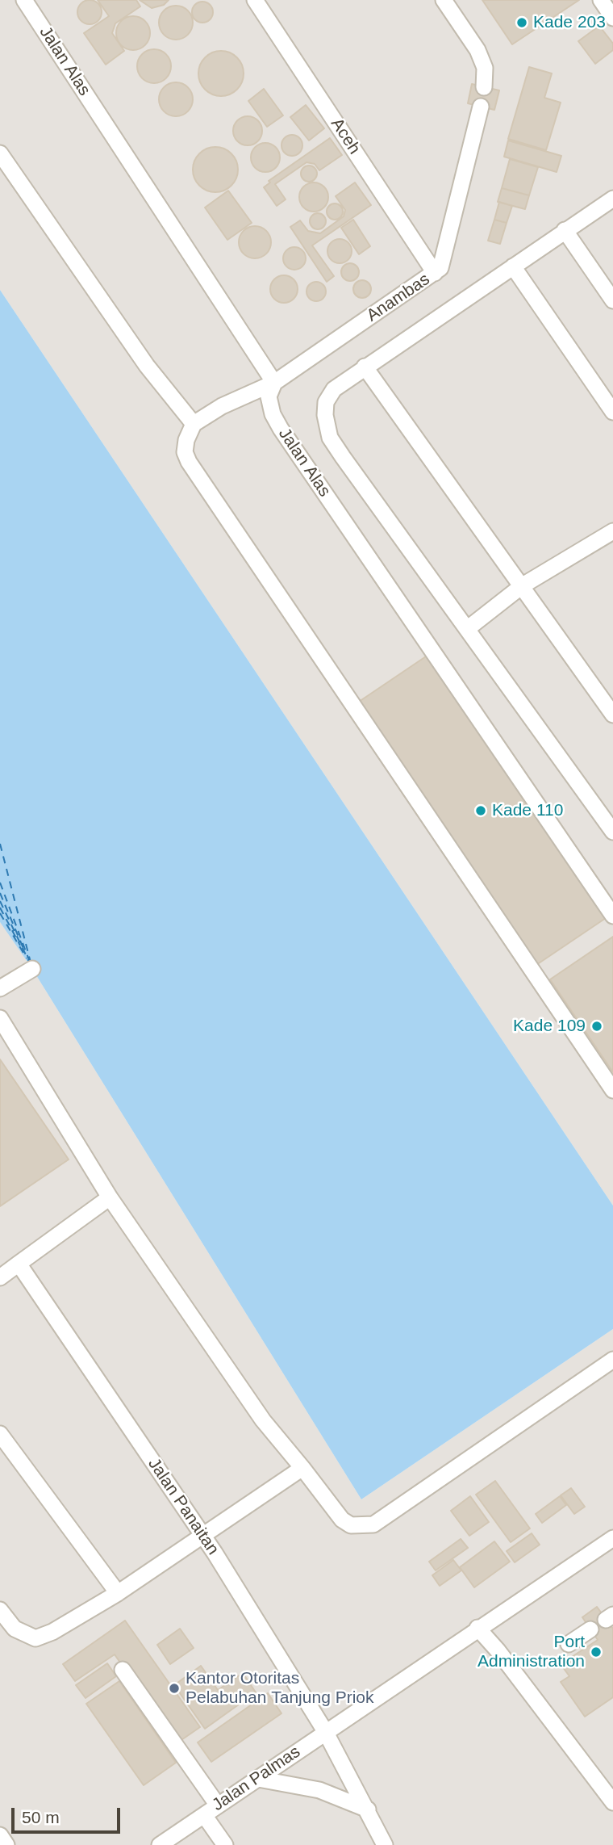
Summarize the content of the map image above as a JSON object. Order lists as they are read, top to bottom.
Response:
{
  "streets": {
    "street": [
      "Jalan Alas",
      "Aceh",
      "Anambas",
      "Jalan Panaitan",
      "Jalan Palmas"
    ]
  },
  "crossings": [
    ["Jalan Alas", "Anambas"],
    ["Aceh", "Anambas"],
    ["Jalan Panaitan", "Jalan Palmas"]
  ],
  "places": [
    "Kade 203",
    "Kade 110",
    "Kade 109",
    "Port Administration",
    "Kantor Otoritas Pelabuhan Tanjung Priok"
  ],
  "scale_bar": "50 m"
}
